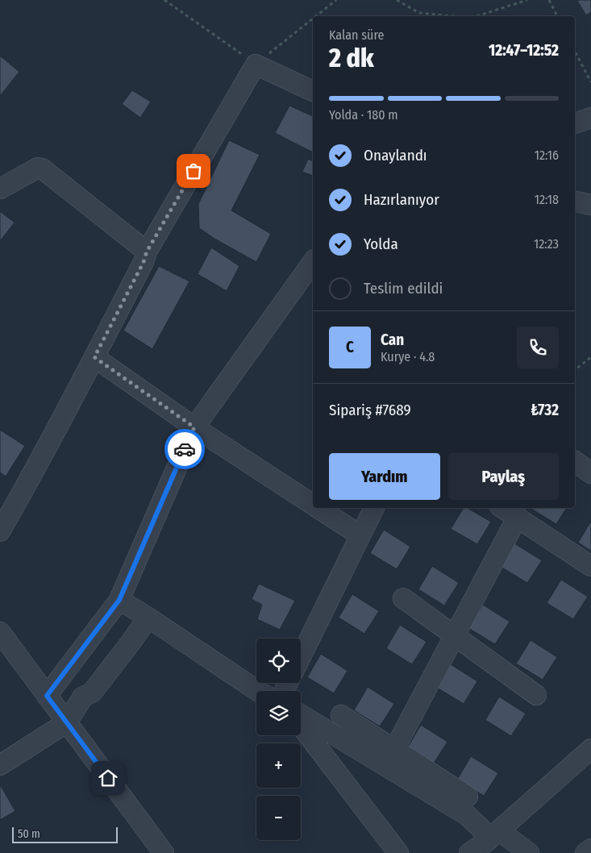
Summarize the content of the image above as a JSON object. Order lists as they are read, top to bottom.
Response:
{
  "scale_bar": "50 m",
  "page": {
    "heading": ["2 dk", "Kalan süre", "12:47–12:52"],
    "panel": [
      "Can",
      "Kurye · 4.8",
      "Sipariş #7689",
      "₺732"
    ],
    "bar": "Yolda · 180 m",
    "list": [
      ["Onaylandı", "12:16"],
      ["Hazırlanıyor", "12:18"],
      ["Yolda", "12:23"],
      "Teslim edildi"
    ],
    "round": "C",
    "buttons": ["Yardım", "Paylaş"],
    "map_buttons": ["+", "−"],
    "scale": "50 m"
  }
}
